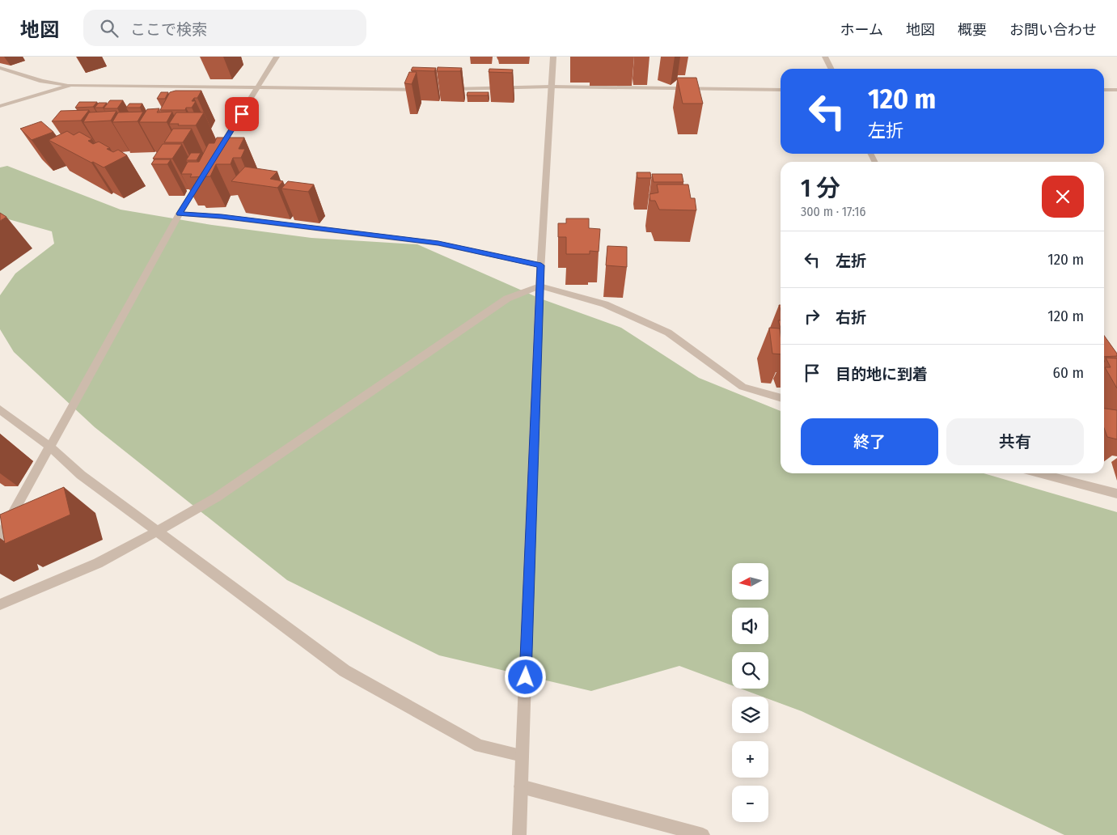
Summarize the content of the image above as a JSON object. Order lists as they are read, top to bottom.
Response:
{
  "north": "left",
  "page": {
    "header": "地図",
    "search": "ここで検索",
    "nav": [
      "ホーム",
      "地図",
      "概要",
      "お問い合わせ"
    ],
    "turn": ["120 m", "左折"],
    "heading": ["1 分", "300 m · 17:16"],
    "list": [
      {
        "name": "左折",
        "value": "120 m"
      },
      {
        "name": "右折",
        "value": "120 m"
      },
      {
        "name": "目的地に到着",
        "value": "60 m"
      }
    ],
    "buttons": ["終了", "共有"],
    "map_buttons": ["+", "−"]
  }
}
